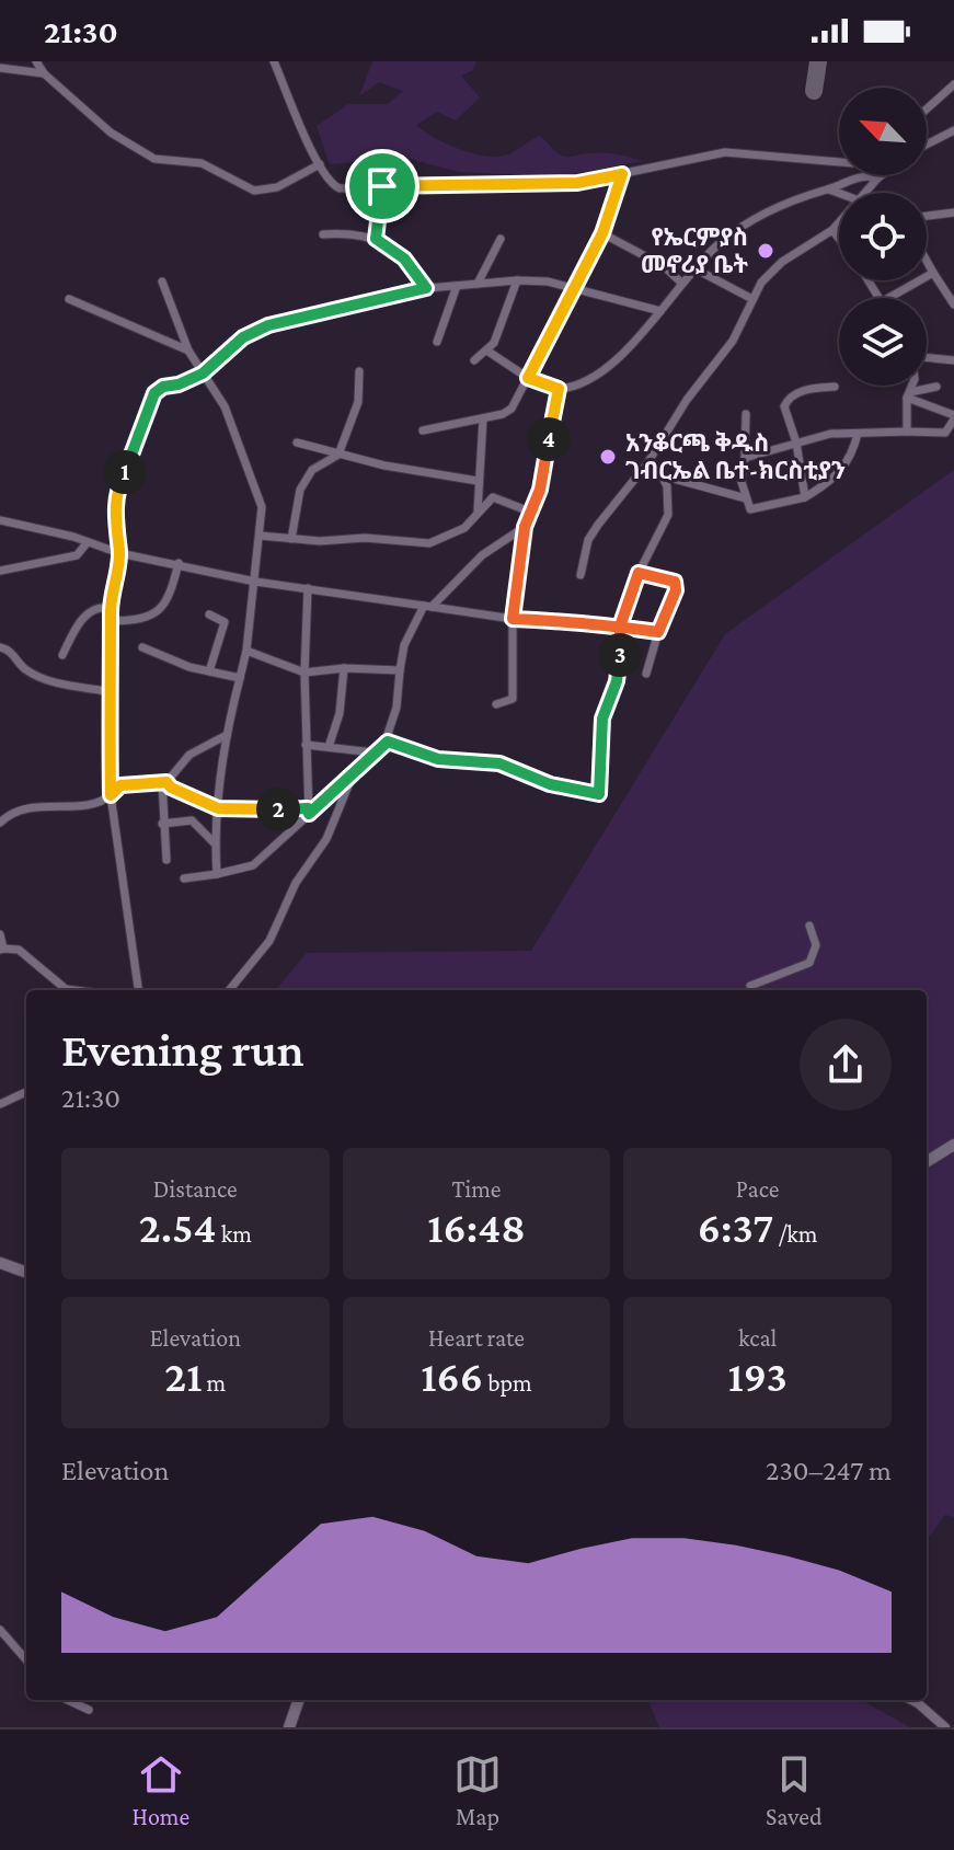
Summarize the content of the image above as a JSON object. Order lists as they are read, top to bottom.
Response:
{
  "places": ["የኤርምያስ መኖሪያ ቤት", "አንቆርጫ ቅዱስ ገብርኤል ቤተ-ክርስቲያን"],
  "north": "top left",
  "page": {
    "status": "21:30",
    "pins": [
      "4",
      "1",
      "3",
      "2"
    ],
    "heading": ["Evening run", "21:30"],
    "stats": [
      ["Distance", "2.54 km"],
      ["Time", "16:48"],
      ["Pace", "6:37 /km"],
      ["Elevation", "21 m"],
      ["Heart rate", "166 bpm"],
      ["kcal", "193"]
    ],
    "chart": ["Elevation", "230–247 m"],
    "tabs": ["Home", "Map", "Saved"]
  }
}
